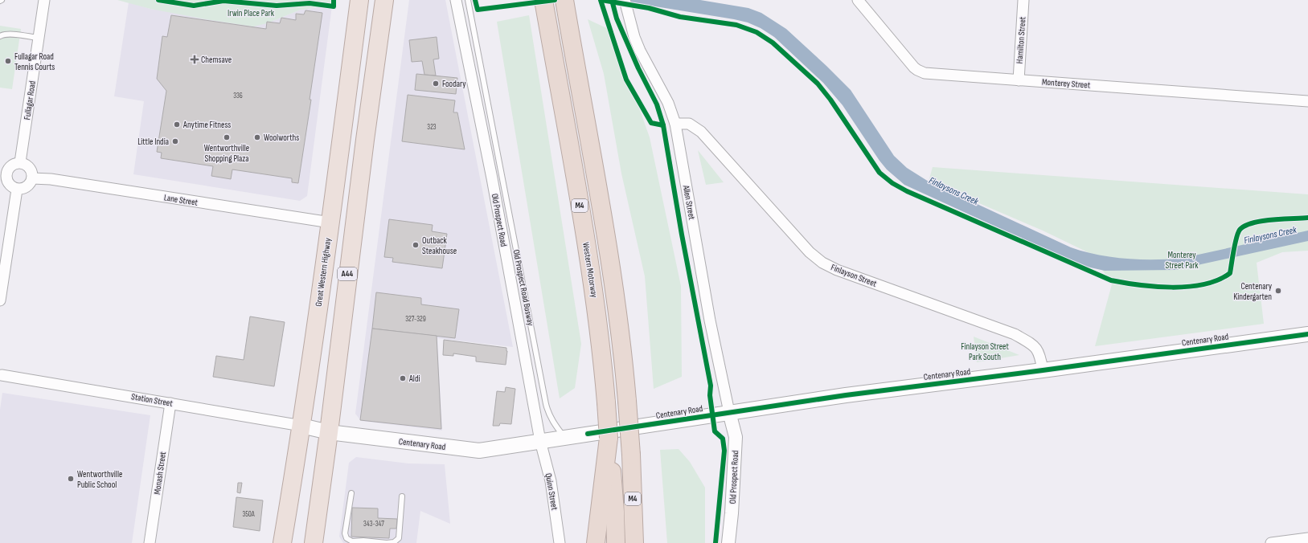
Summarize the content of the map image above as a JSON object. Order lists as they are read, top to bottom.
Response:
{
  "streets": {
    "highway": [
      "M4",
      "Western Motorway",
      "Great Western Highway",
      "A44"
    ],
    "main road": ["Centenary Road"],
    "street": [
      "Hamilton Street",
      "Monterey Street",
      "Fullagar Road",
      "Lane Street",
      "Allen Street",
      "Old Prospect Road",
      "Finlayson Street",
      "Station Street",
      "Monash Street",
      "Quinn Street"
    ],
    "lane": ["Old Prospect Road Busway"]
  },
  "crossings": [
    ["Hamilton Street", "Monterey Street"],
    ["Fullagar Road", "Lane Street"],
    ["Lane Street", "Great Western Highway"],
    ["Allen Street", "Old Prospect Road"],
    ["Allen Street", "Finlayson Street"],
    ["Allen Street", "Centenary Road"],
    ["M4", "Western Motorway"],
    ["Old Prospect Road", "Centenary Road"],
    ["Old Prospect Road", "Quinn Street"],
    ["Great Western Highway", "Centenary Road"],
    ["Great Western Highway", "Station Street"],
    ["A44", "Centenary Road"],
    ["Finlayson Street", "Centenary Road"],
    ["Old Prospect Road Busway", "Centenary Road"],
    ["Centenary Road", "Station Street"],
    ["Centenary Road", "Quinn Street"],
    ["Station Street", "Monash Street"]
  ],
  "water": ["Finlaysons Creek"],
  "parks": ["Irwin Place Park", "Monterey Street Park", "Finlayson Street Park South"],
  "places": {
    "health": ["Chemsave"],
    "other": [
      "Fullagar Road Tennis Courts",
      "Foodary",
      "Anytime Fitness",
      "Wentworthville Shopping Plaza",
      "Woolworths",
      "Little India",
      "Outback Steakhouse",
      "Centenary Kindergarten",
      "Aldi",
      "Wentworthville Public School"
    ]
  },
  "house_numbers": [
    "336",
    "323",
    "327-329",
    "350A",
    "343-347"
  ]
}
